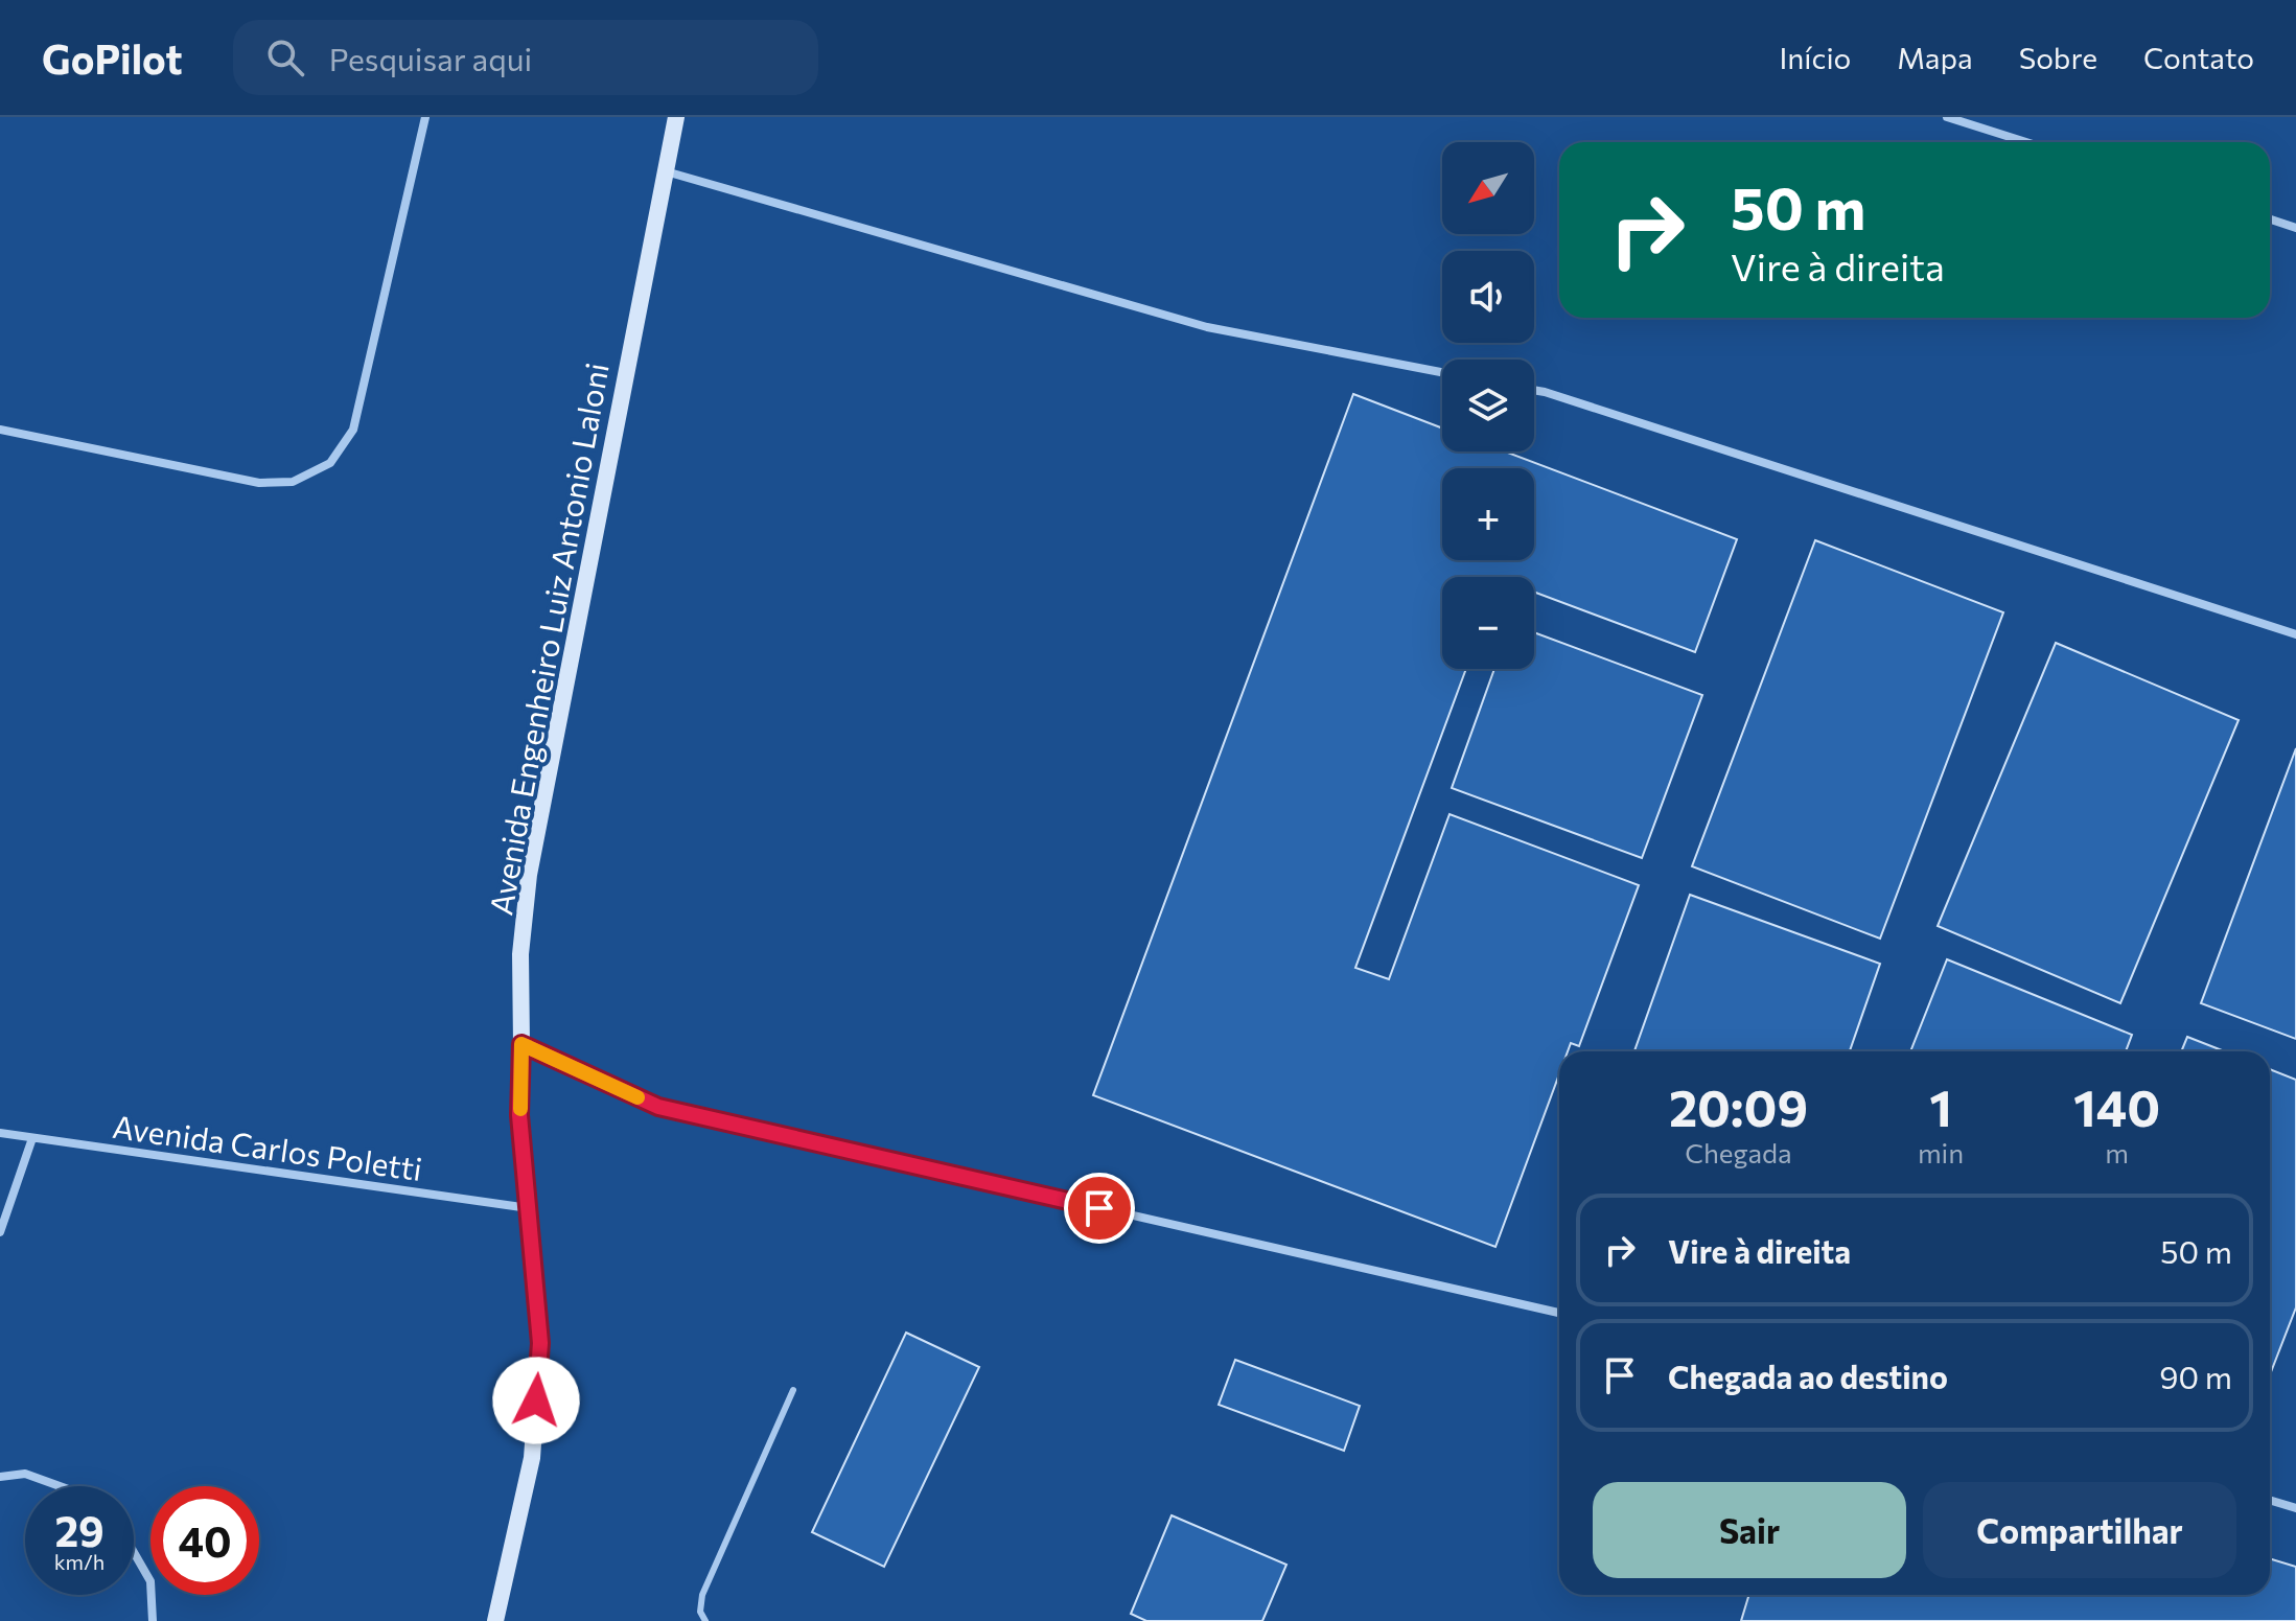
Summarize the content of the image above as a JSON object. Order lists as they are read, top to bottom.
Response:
{
  "streets": {
    "street": ["Avenida Engenheiro Luiz Antonio Laloni", "Avenida Carlos Poletti"]
  },
  "crossings": [
    ["Avenida Engenheiro Luiz Antonio Laloni", "Avenida Carlos Poletti"]
  ],
  "north": "bottom left",
  "page": {
    "header": "GoPilot",
    "search": "Pesquisar aqui",
    "nav": [
      "Início",
      "Mapa",
      "Sobre",
      "Contato"
    ],
    "map_buttons": ["+", "−"],
    "turn": ["50 m", "Vire à direita"],
    "eta": [
      "20:09",
      "Chegada",
      "1",
      "min",
      "140",
      "m"
    ],
    "list": [
      {
        "name": "Vire à direita",
        "value": "50 m"
      },
      {
        "name": "Chegada ao destino",
        "value": "90 m"
      }
    ],
    "buttons": ["Sair", "Compartilhar"],
    "speed": "29 km/h",
    "limit": "40"
  }
}
